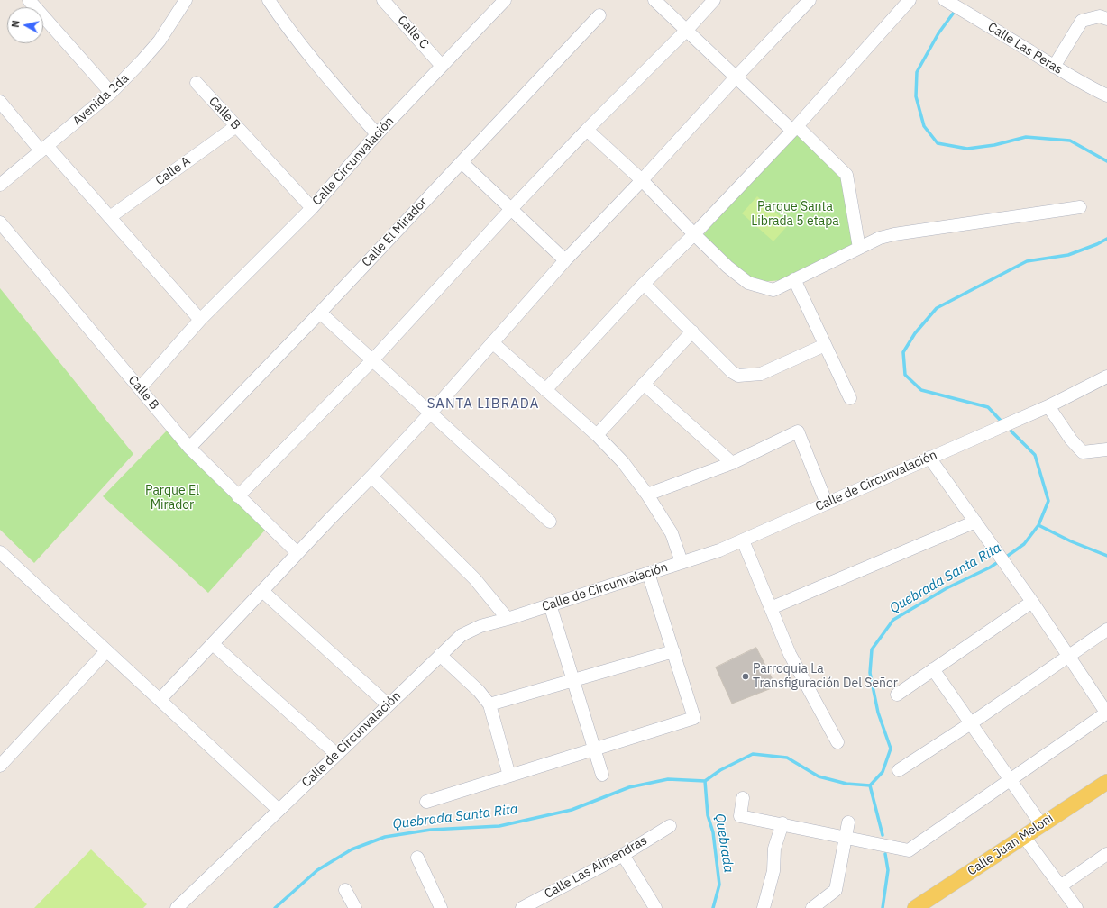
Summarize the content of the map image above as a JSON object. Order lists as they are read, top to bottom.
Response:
{
  "streets": {
    "main road": ["Calle Juan Meloni"],
    "street": [
      "Calle C",
      "Calle Las Peras",
      "Avenida 2da",
      "Calle B",
      "Calle Circunvalación",
      "Calle A",
      "Calle El Mirador",
      "Calle de Circunvalación",
      "Calle Las Almendras"
    ]
  },
  "crossings": [
    ["Calle C", "Calle Circunvalación"],
    ["Calle B", "Calle Circunvalación"],
    ["Calle B", "Calle A"],
    ["Calle B", "Calle El Mirador"]
  ],
  "districts": ["SANTA LIBRADA"],
  "water": ["Quebrada Santa Rita", "Quebrada"],
  "parks": ["Parque Santa Librada 5 etapa", "Parque El Mirador"],
  "places": ["Parroquia La Transfiguración Del Señor"],
  "north": "left"
}
